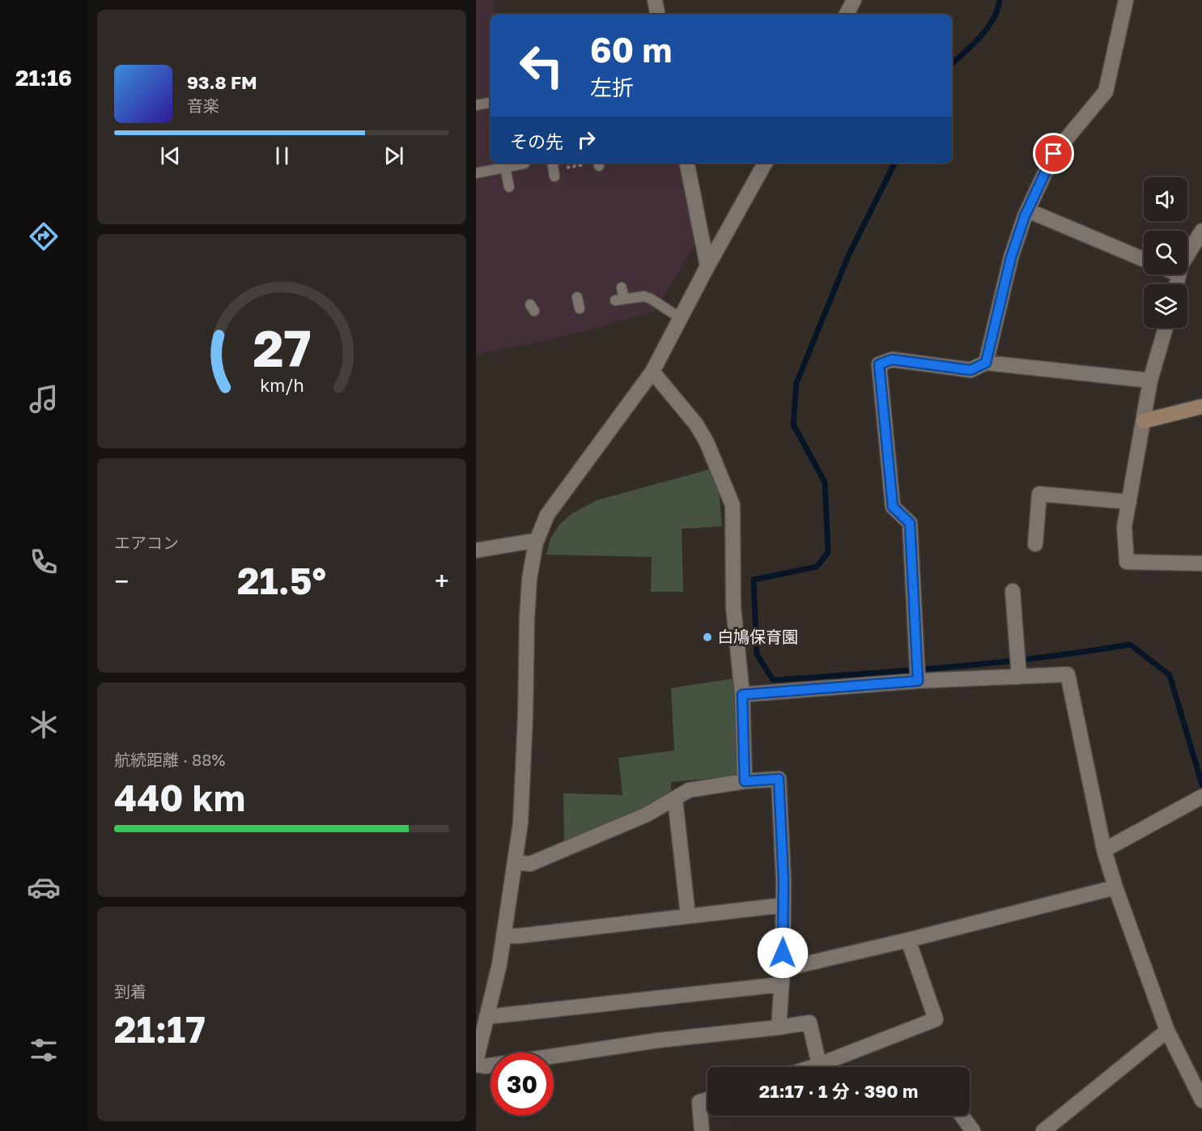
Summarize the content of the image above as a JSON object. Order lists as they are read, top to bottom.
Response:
{
  "places": ["白鳩保育園"],
  "page": {
    "tabs": "21:16",
    "turn": ["60 m", "左折"],
    "song": ["93.8 FM", "音楽"],
    "then": "その先",
    "tile": [
      "エアコン",
      ["航続距離 · 88%", "440 km"],
      ["到着", "21:17"]
    ],
    "heat": ["−", "21.5°", "+"],
    "limit": "30",
    "trip": "21:17 · 1 分 · 390 m",
    "gauge": ["27", "km/h"]
  }
}
